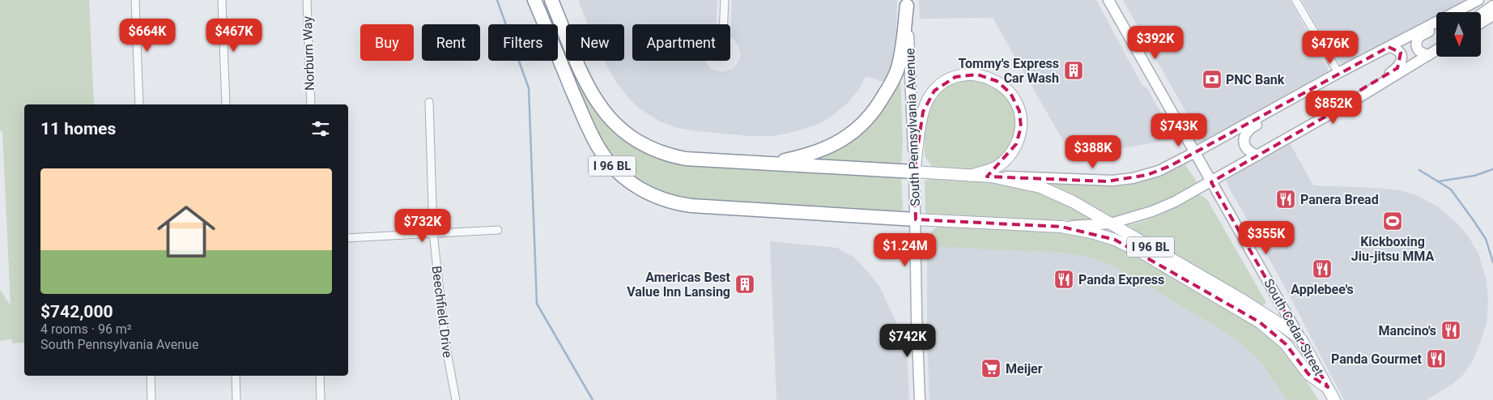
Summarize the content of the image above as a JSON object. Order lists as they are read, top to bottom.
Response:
{
  "streets": {
    "highway": ["I 96 BL"],
    "main road": ["South Pennsylvania Avenue", "South Cedar Street"],
    "street": ["Norburn Way", "Beechfield Drive"]
  },
  "crossings": [
    ["South Pennsylvania Avenue", "I 96 BL"],
    ["I 96 BL", "South Cedar Street"]
  ],
  "places": {
    "building": ["Tommy's Express Car Wash", "Americas Best Value Inn Lansing"],
    "bank": ["PNC Bank"],
    "restaurant": [
      "Panera Bread",
      "Applebee's",
      "Panda Express",
      "Mancino's",
      "Panda Gourmet"
    ],
    "sports": ["Kickboxing Jiu-jitsu MMA"],
    "supermarket": ["Meijer"]
  },
  "north": "bottom",
  "page": {
    "price": [
      "$664K",
      "$467K",
      "$392K",
      "$476K",
      "$852K",
      "$743K",
      "$388K",
      "$732K",
      "$355K",
      "$1.24M",
      "$742K"
    ],
    "chip": [
      "Buy",
      "Rent",
      "Filters",
      "New",
      "Apartment"
    ],
    "heading": "11 homes",
    "list": [
      {
        "name": "$742,000",
        "note": "4 rooms · 96 m² · South Pennsylvania Avenue"
      }
    ]
  }
}
